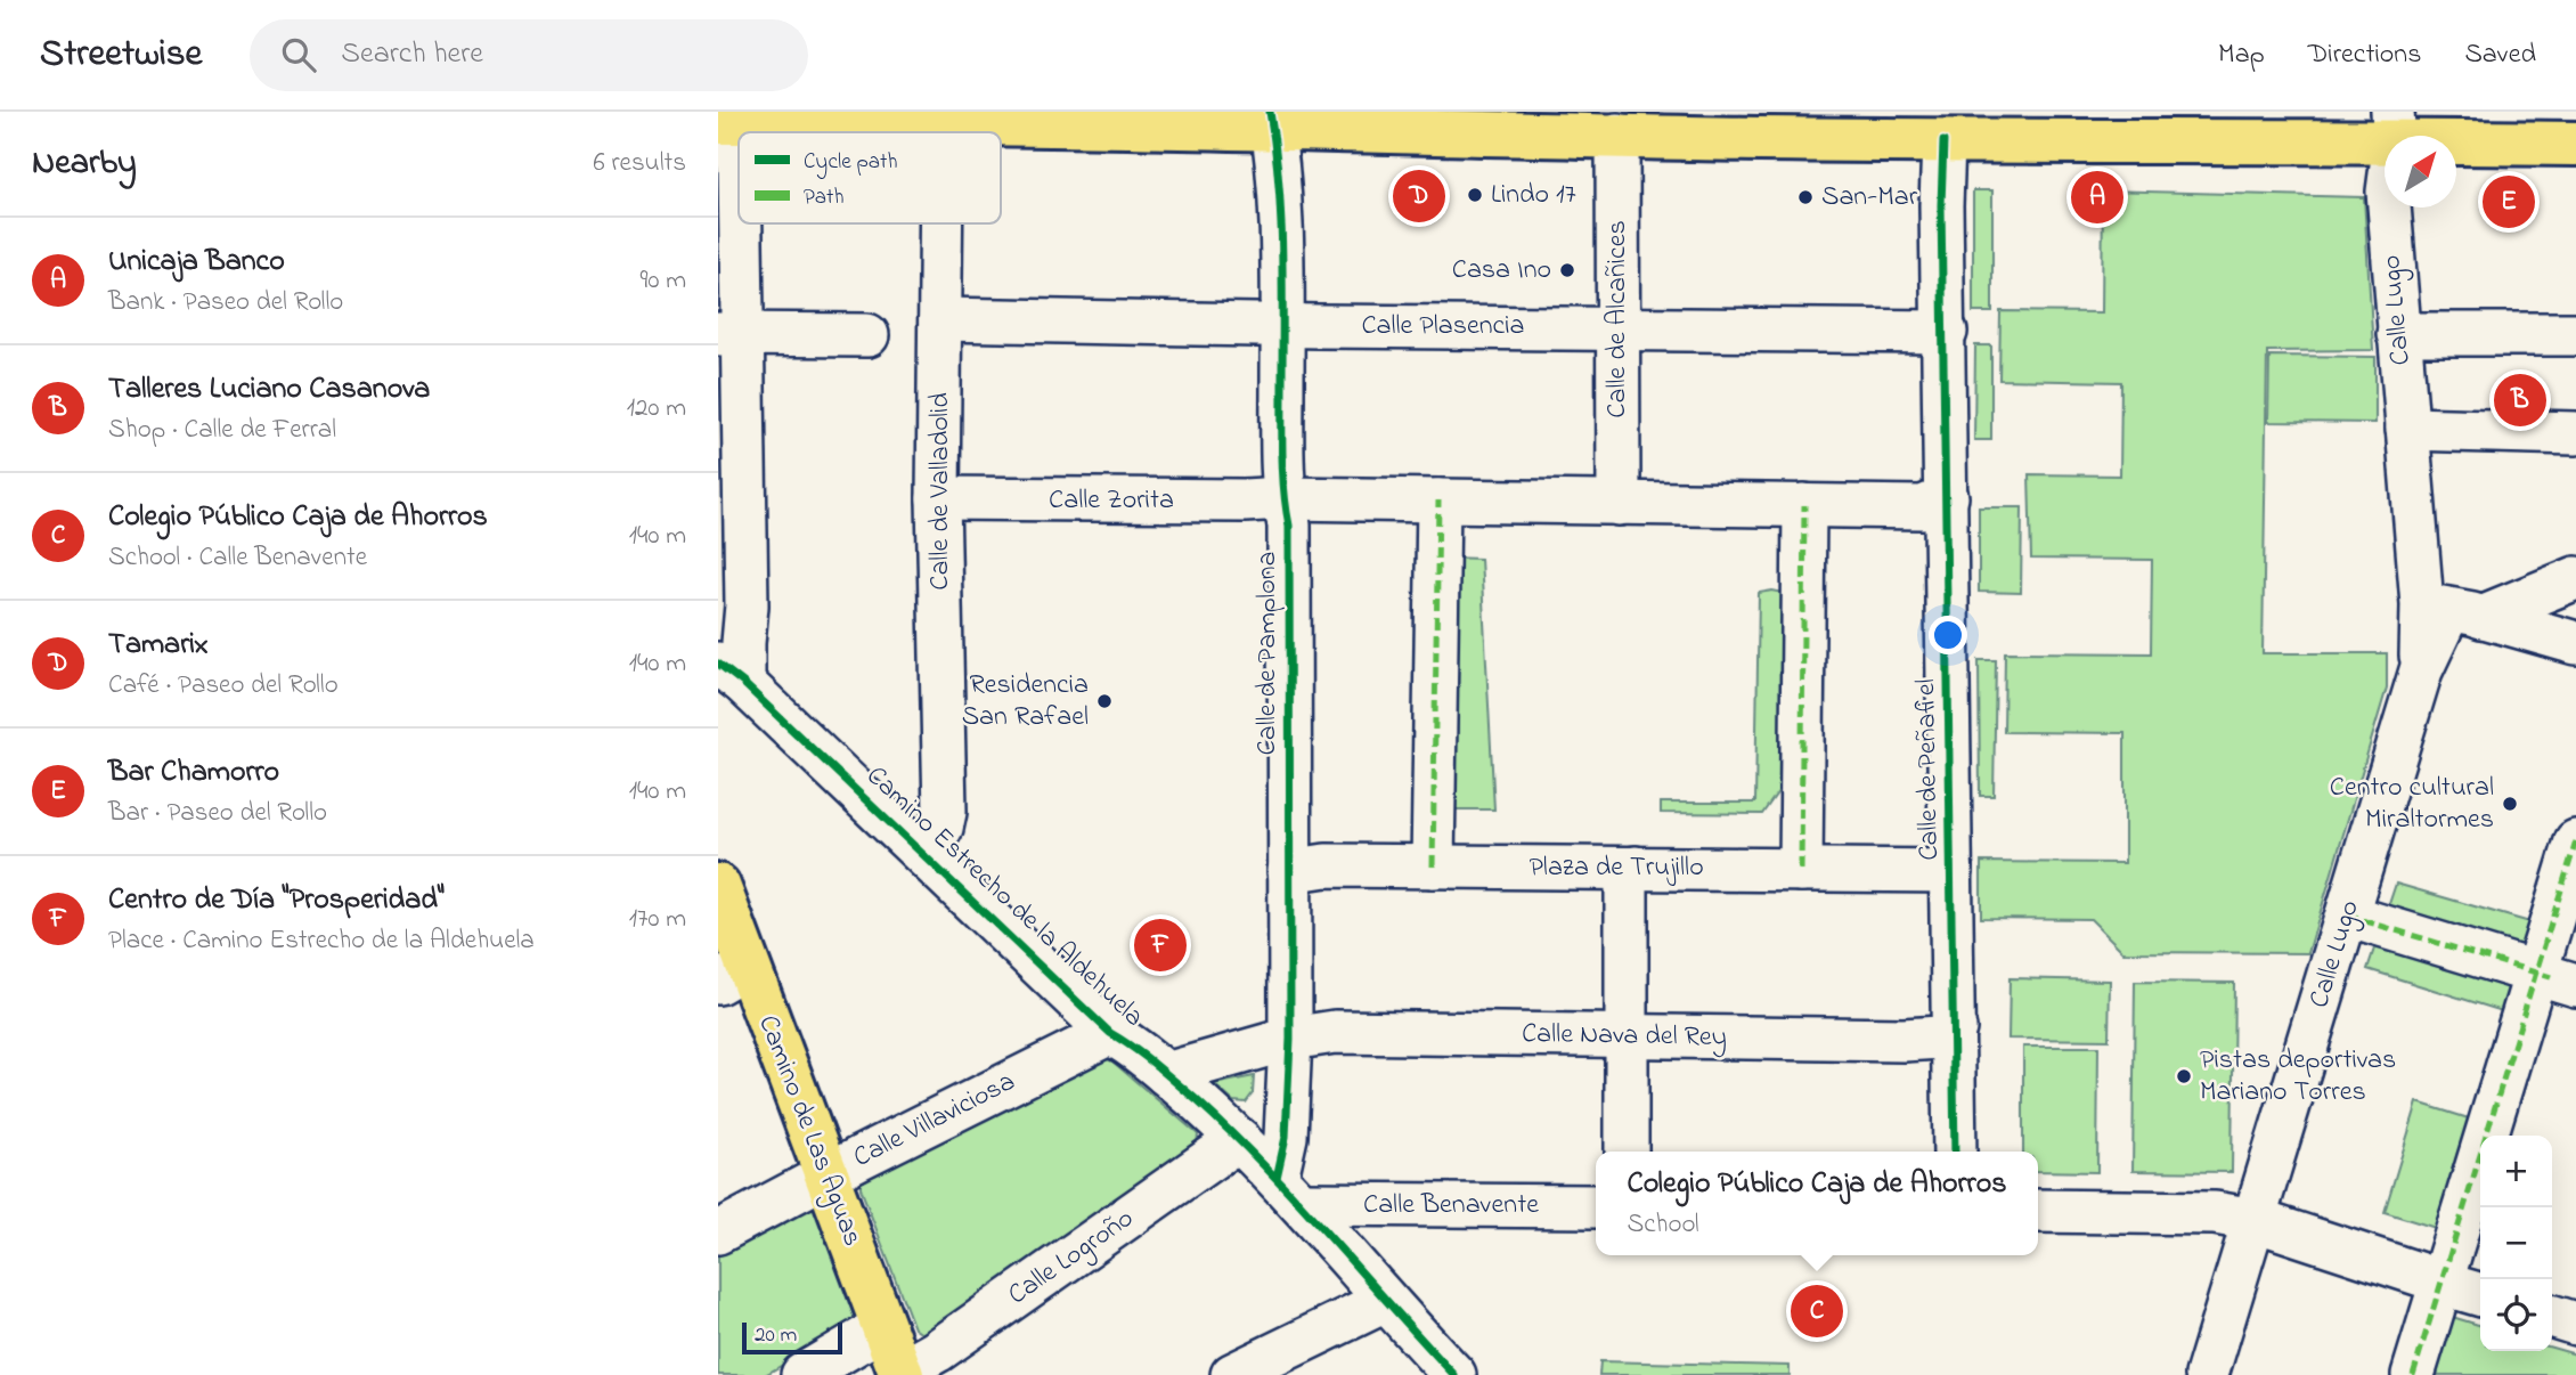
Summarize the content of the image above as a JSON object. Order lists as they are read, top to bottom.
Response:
{
  "streets": {
    "main road": ["Camino de Las Aguas"],
    "street": [
      "Calle Lugo",
      "Calle de Alcañices",
      "Calle Plasencia",
      "Calle de Valladolid",
      "Calle Zorita",
      "Calle de Pamplona",
      "Calle de Peñafiel",
      "Plaza de Trujillo",
      "Camino Estrecho de la Aldehuela",
      "Calle Nava del Rey",
      "Calle Villaviciosa",
      "Calle Benavente",
      "Calle Logroño"
    ]
  },
  "crossings": [
    ["Calle de Alcañices", "Calle Plasencia"],
    ["Calle Plasencia", "Calle de Valladolid"],
    ["Calle Plasencia", "Calle de Pamplona"],
    ["Calle Plasencia", "Calle de Peñafiel"],
    ["Calle de Valladolid", "Calle Zorita"],
    ["Calle de Valladolid", "Camino Estrecho de la Aldehuela"],
    ["Calle Zorita", "Calle de Pamplona"],
    ["Calle de Pamplona", "Plaza de Trujillo"],
    ["Calle de Pamplona", "Camino Estrecho de la Aldehuela"],
    ["Calle de Pamplona", "Calle Nava del Rey"],
    ["Calle de Pamplona", "Calle Benavente"],
    ["Calle de Peñafiel", "Plaza de Trujillo"],
    ["Calle de Peñafiel", "Calle Nava del Rey"],
    ["Camino Estrecho de la Aldehuela", "Calle Villaviciosa"],
    ["Camino Estrecho de la Aldehuela", "Calle Benavente"],
    ["Camino Estrecho de la Aldehuela", "Calle Logroño"],
    ["Calle Villaviciosa", "Camino de Las Aguas"],
    ["Camino de Las Aguas", "Calle Logroño"]
  ],
  "places": [
    "Lindo 17",
    "San-Mar",
    "Casa Ino",
    "Residencia San Rafael",
    "Centro cultural Miraltormes",
    "Pistas deportivas Mariano Torres"
  ],
  "legend": ["Cycle path", "Path"],
  "scale_bar": "20 m",
  "north": "top right",
  "page": {
    "header": "Streetwise",
    "search": "Search here",
    "nav": ["Map", "Directions", "Saved"],
    "heading": ["Nearby", "6 results"],
    "pins": [
      "D",
      "A",
      "E",
      "B",
      "F",
      "C"
    ],
    "list": [
      {
        "mark": "A",
        "name": "Unicaja Banco",
        "note": "Bank · Paseo del Rollo",
        "value": "90 m"
      },
      {
        "mark": "B",
        "name": "Talleres Luciano Casanova",
        "note": "Shop · Calle de Ferral",
        "value": "120 m"
      },
      {
        "mark": "C",
        "name": "Colegio Público Caja de Ahorros",
        "note": "School · Calle Benavente",
        "value": "140 m"
      },
      {
        "mark": "D",
        "name": "Tamarix",
        "note": "Café · Paseo del Rollo",
        "value": "140 m"
      },
      {
        "mark": "E",
        "name": "Bar Chamorro",
        "note": "Bar · Paseo del Rollo",
        "value": "140 m"
      },
      {
        "mark": "F",
        "name": "Centro de Día \"Prosperidad\"",
        "note": "Place · Camino Estrecho de la Aldehuela",
        "value": "170 m"
      }
    ],
    "map_buttons": ["+", "−"],
    "popup": ["Colegio Público Caja de Ahorros", "School"],
    "scale": "20 m"
  }
}
